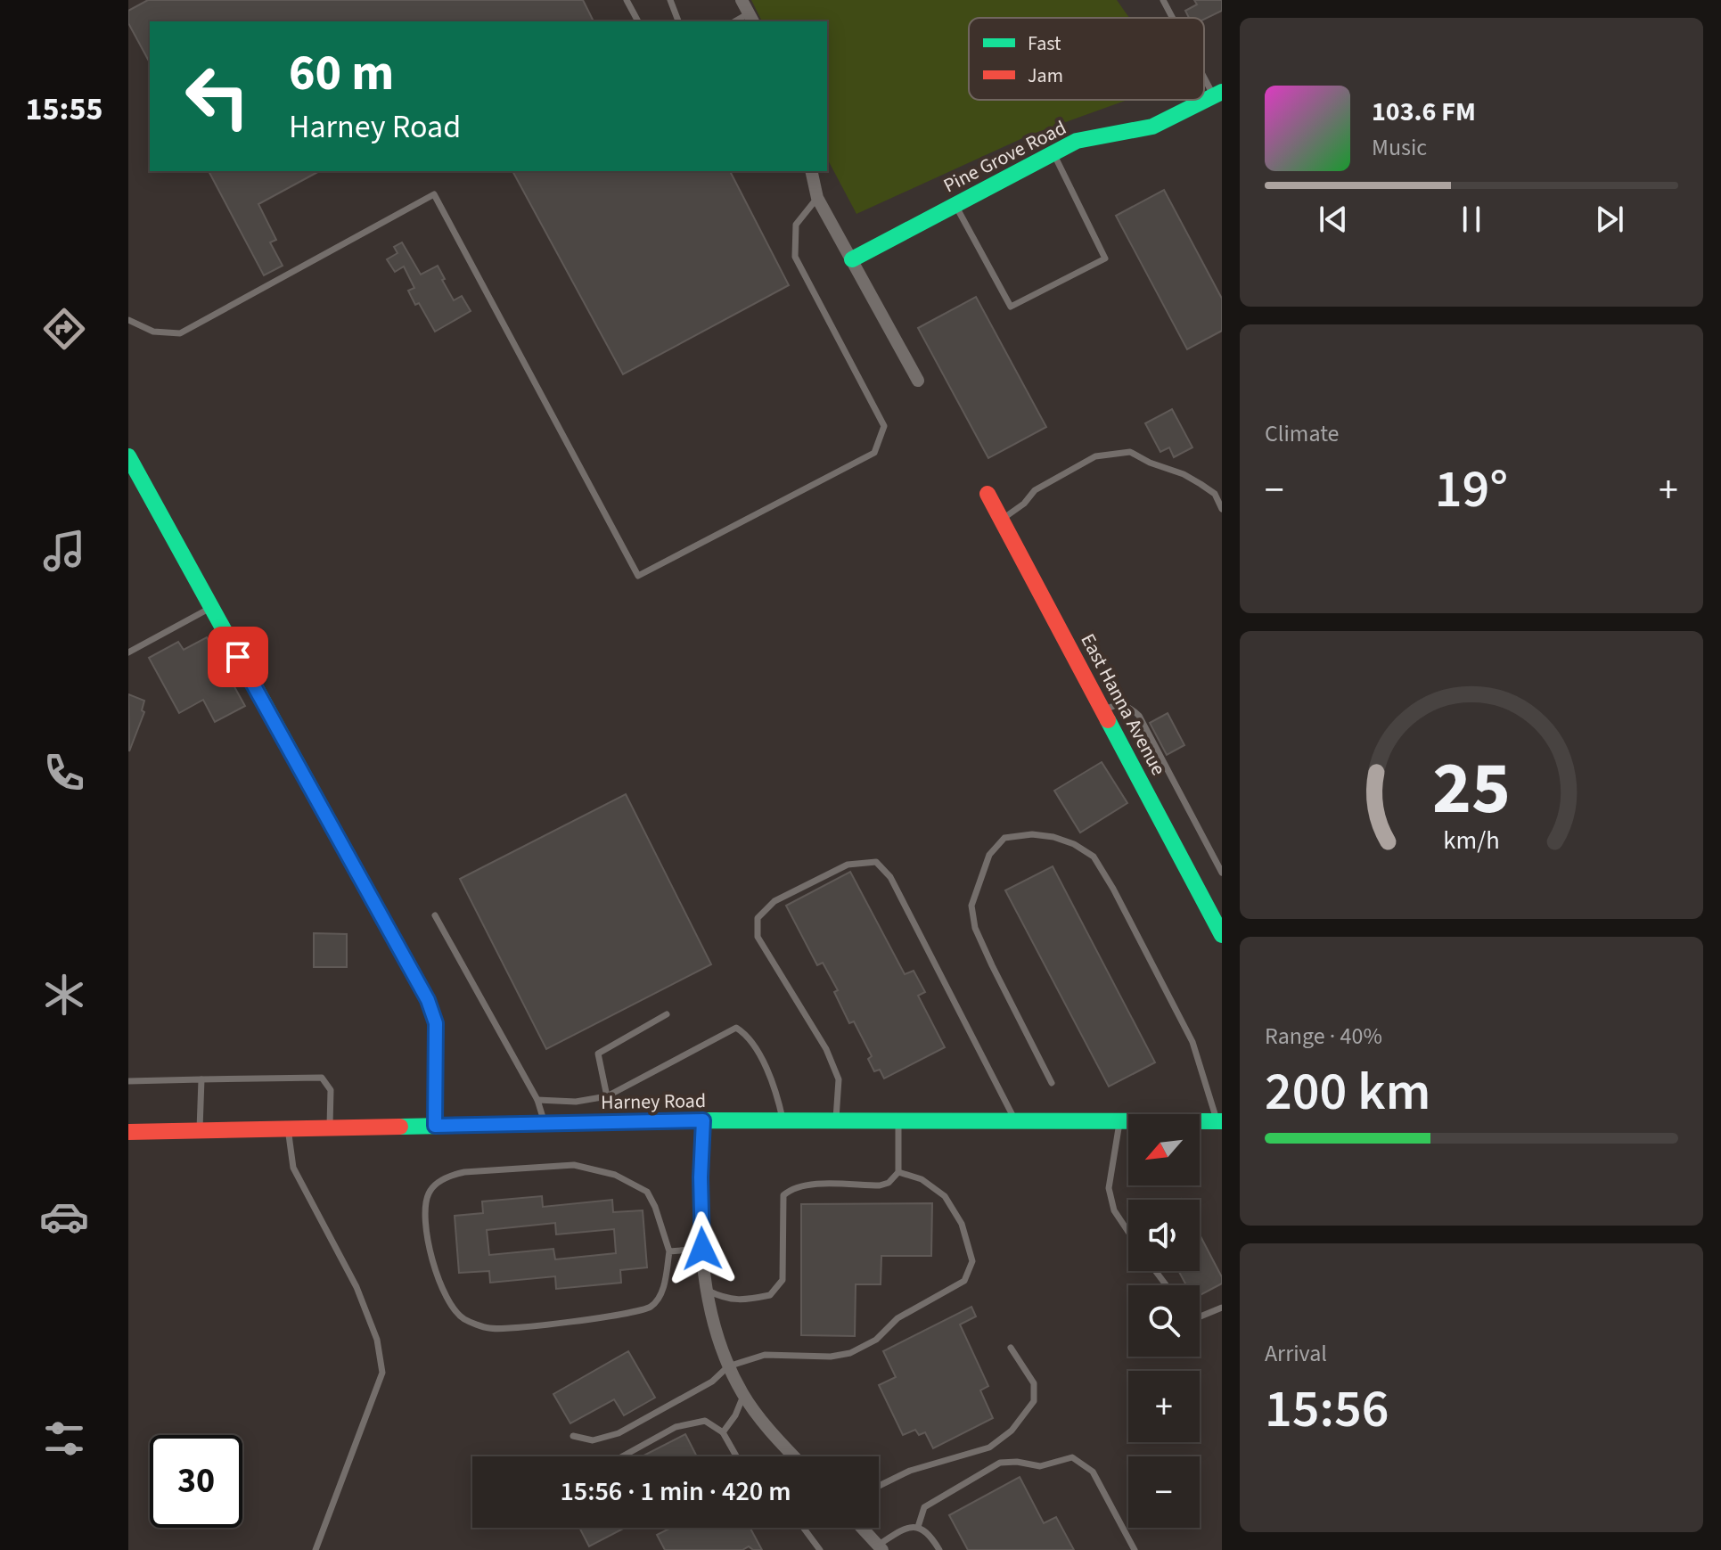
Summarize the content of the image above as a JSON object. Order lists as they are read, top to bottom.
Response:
{
  "streets": {
    "street": ["Pine Grove Road", "East Hanna Avenue", "Harney Road"]
  },
  "legend": ["Fast", "Jam"],
  "north": "bottom left",
  "page": {
    "tabs": "15:55",
    "turn": ["60 m", "Harney Road"],
    "song": ["103.6 FM", "Music"],
    "tile": [
      "Climate",
      ["Range · 40%", "200 km"],
      ["Arrival", "15:56"]
    ],
    "heat": ["−", "19°", "+"],
    "map_buttons": ["+", "−"],
    "limit": "30",
    "trip": "15:56 · 1 min · 420 m",
    "gauge": ["25", "km/h"]
  }
}
